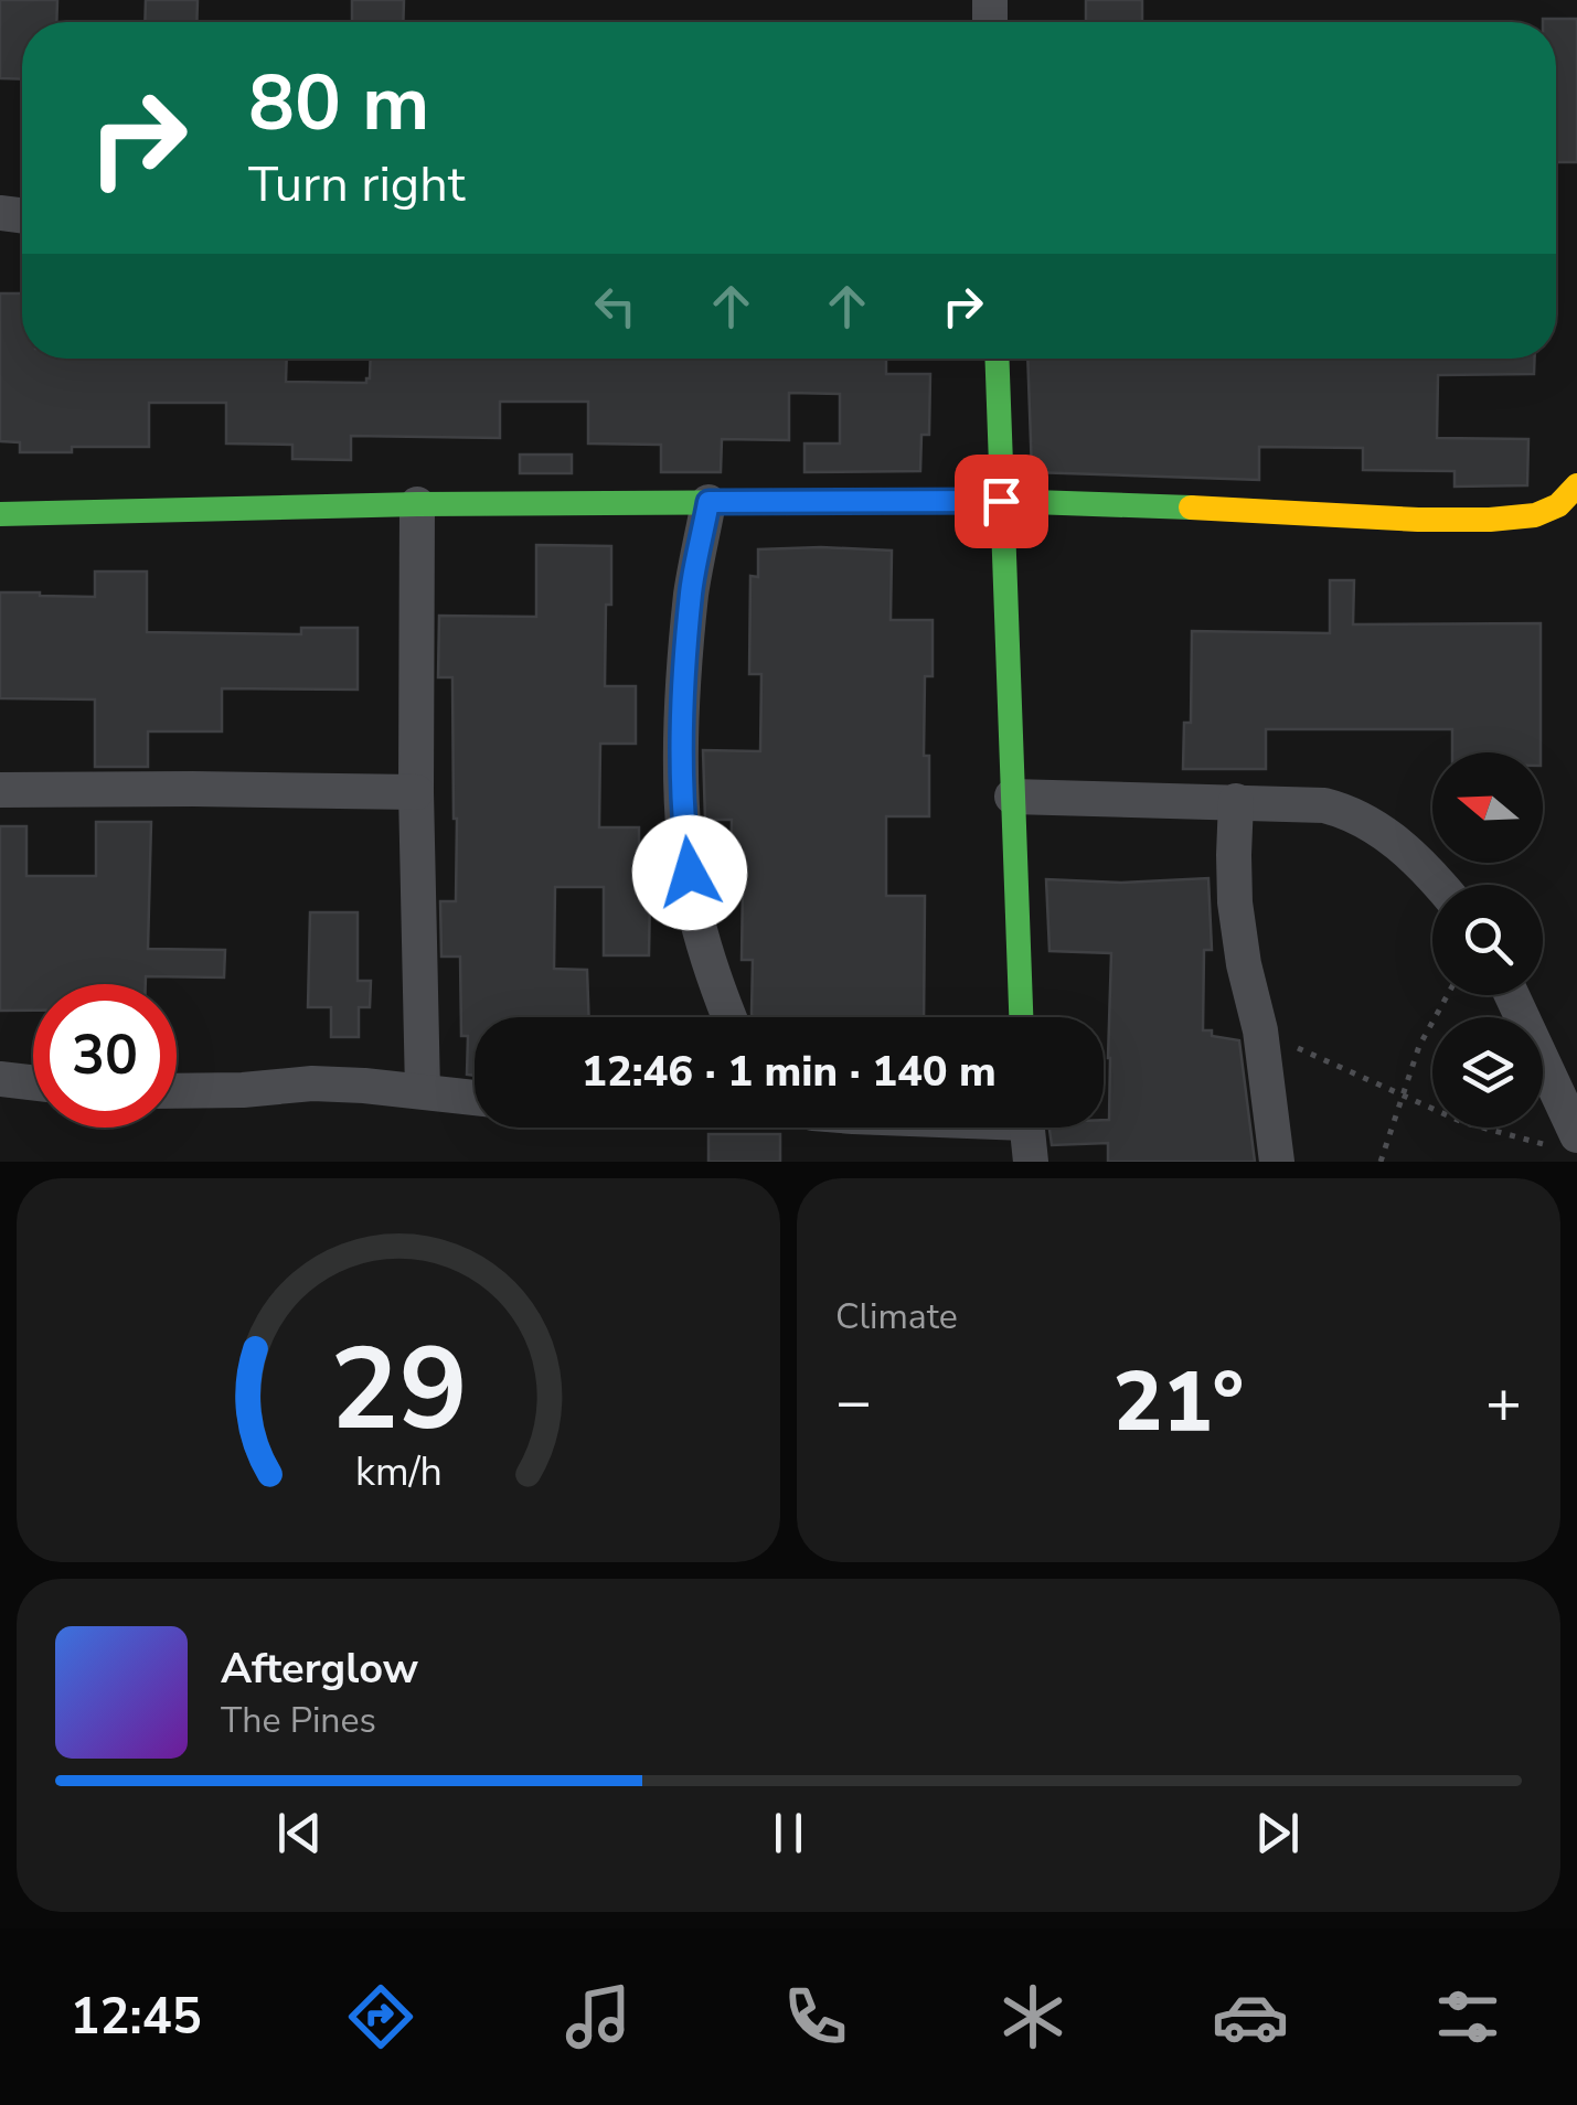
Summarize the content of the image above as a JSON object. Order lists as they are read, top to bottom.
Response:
{
  "north": "left",
  "page": {
    "turn": ["80 m", "Turn right"],
    "limit": "30",
    "trip": "12:46 · 1 min · 140 m",
    "tile": "Climate",
    "heat": ["−", "21°", "+"],
    "song": ["Afterglow", "The Pines"],
    "tabs": "12:45",
    "gauge": ["29", "km/h"]
  }
}
